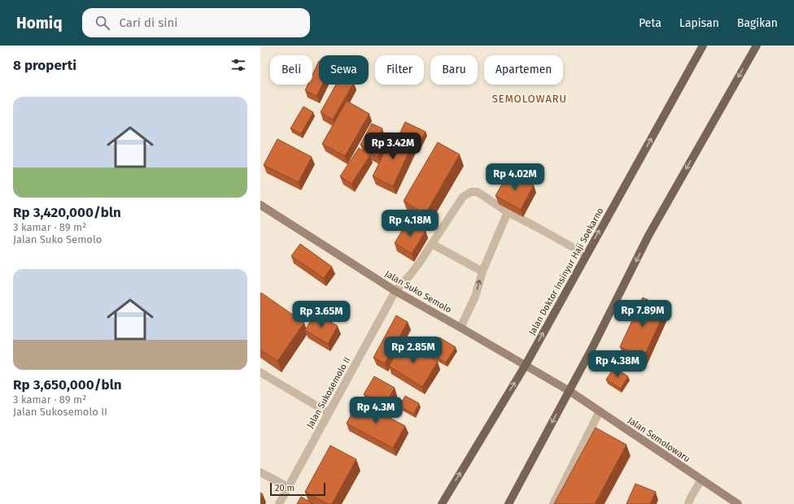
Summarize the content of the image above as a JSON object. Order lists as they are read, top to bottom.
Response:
{
  "streets": {
    "main road": ["Jalan Doktor Insinyur Haji Soekarno", "Jalan Suko Semolo", "Jalan Semolowaru"],
    "street": ["Jalan Sukosemolo II"]
  },
  "crossings": [
    ["Jalan Doktor Insinyur Haji Soekarno", "Jalan Suko Semolo"],
    ["Jalan Doktor Insinyur Haji Soekarno", "Jalan Sukosemolo II"],
    ["Jalan Suko Semolo", "Jalan Sukosemolo II"],
    ["Jalan Suko Semolo", "Jalan Semolowaru"]
  ],
  "districts": ["SEMOLOWARU"],
  "scale_bar": "20 m",
  "page": {
    "header": "Homiq",
    "search": "Cari di sini",
    "nav": ["Peta", "Lapisan", "Bagikan"],
    "heading": "8 properti",
    "chip": [
      "Beli",
      "Sewa",
      "Filter",
      "Baru",
      "Apartemen"
    ],
    "list": [
      {
        "name": "Rp 3,420,000/bln",
        "note": "3 kamar · 89 m² · Jalan Suko Semolo"
      },
      {
        "name": "Rp 3,650,000/bln",
        "note": "3 kamar · 89 m² · Jalan Sukosemolo II"
      }
    ],
    "price": [
      "Rp 3.42M",
      "Rp 4.02M",
      "Rp 4.18M",
      "Rp 7.89M",
      "Rp 3.65M",
      "Rp 2.85M",
      "Rp 4.38M",
      "Rp 4.3M"
    ],
    "scale": "20 m"
  }
}
